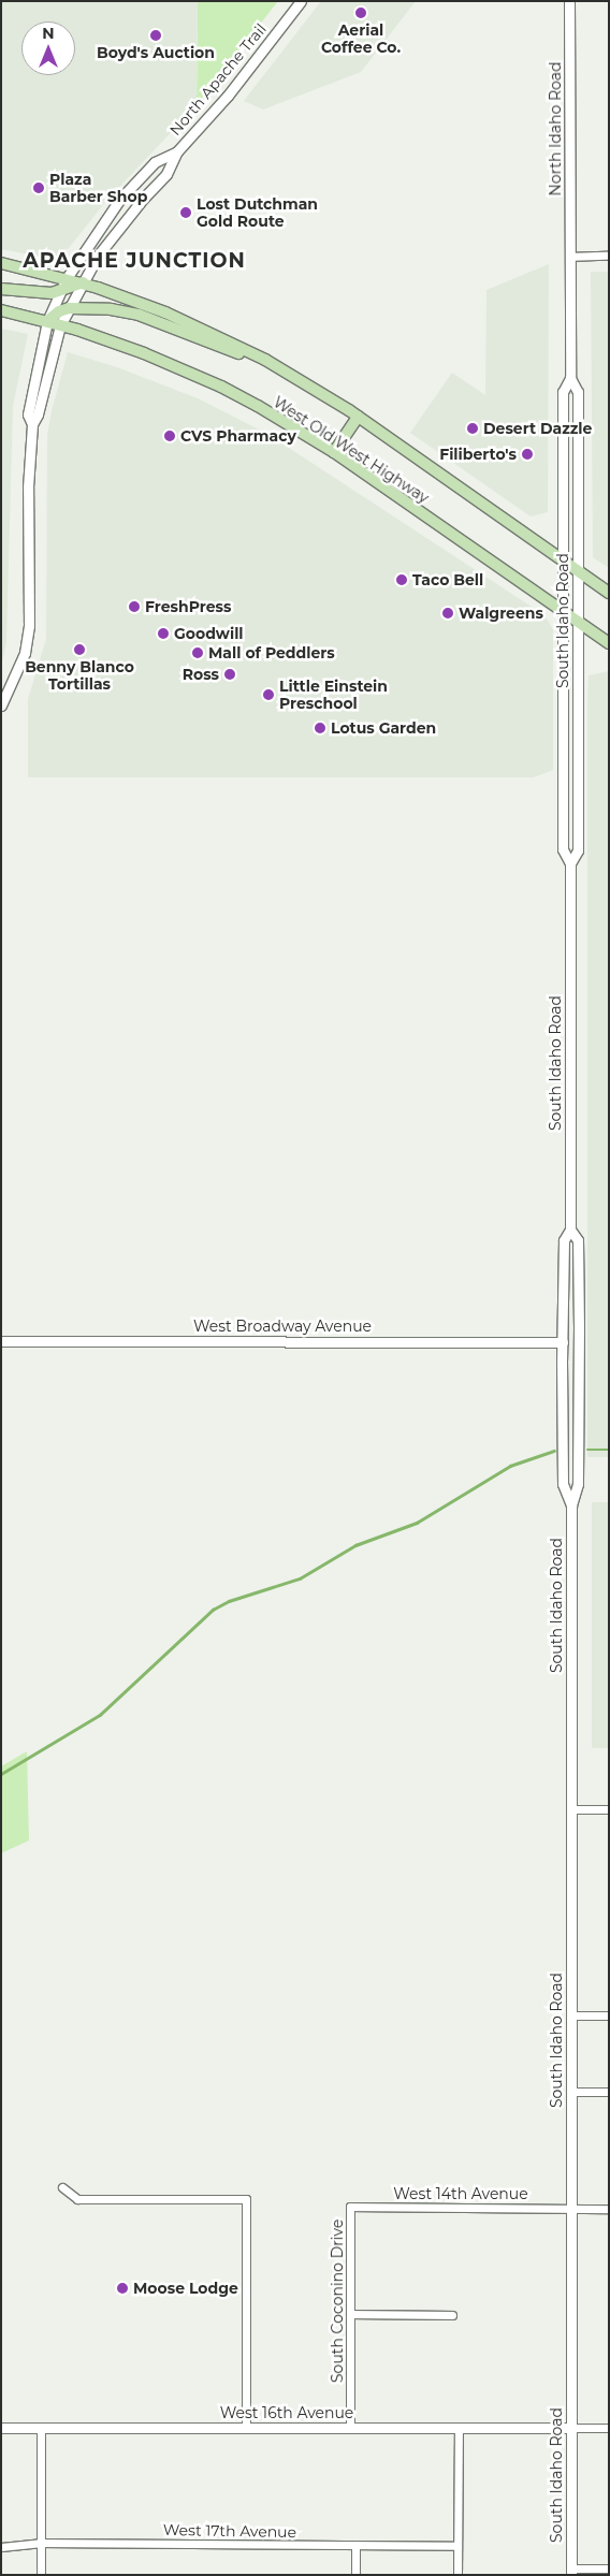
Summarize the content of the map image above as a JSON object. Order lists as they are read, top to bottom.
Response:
{
  "streets": {
    "main road": [
      "North Apache Trail",
      "North Idaho Road",
      "West Old West Highway",
      "South Idaho Road",
      "West Broadway Avenue",
      "West 16th Avenue"
    ],
    "street": ["West 14th Avenue", "South Coconino Drive", "West 17th Avenue"]
  },
  "crossings": [
    ["North Apache Trail", "West Old West Highway"],
    ["North Idaho Road", "South Idaho Road"],
    ["West Old West Highway", "South Idaho Road"],
    ["South Idaho Road", "West Broadway Avenue"],
    ["South Idaho Road", "West 14th Avenue"],
    ["South Idaho Road", "West 16th Avenue"],
    ["West 14th Avenue", "South Coconino Drive"],
    ["South Coconino Drive", "West 16th Avenue"]
  ],
  "districts": ["APACHE JUNCTION"],
  "places": [
    "Aerial Coffee Co.",
    "Boyd's Auction",
    "Plaza Barber Shop",
    "Lost Dutchman Gold Route",
    "Desert Dazzle",
    "CVS Pharmacy",
    "Filiberto's",
    "Taco Bell",
    "FreshPress",
    "Walgreens",
    "Goodwill",
    "Benny Blanco Tortillas",
    "Mall of Peddlers",
    "Ross",
    "Little Einstein Preschool",
    "Lotus Garden",
    "Moose Lodge"
  ],
  "north": "top"
}
